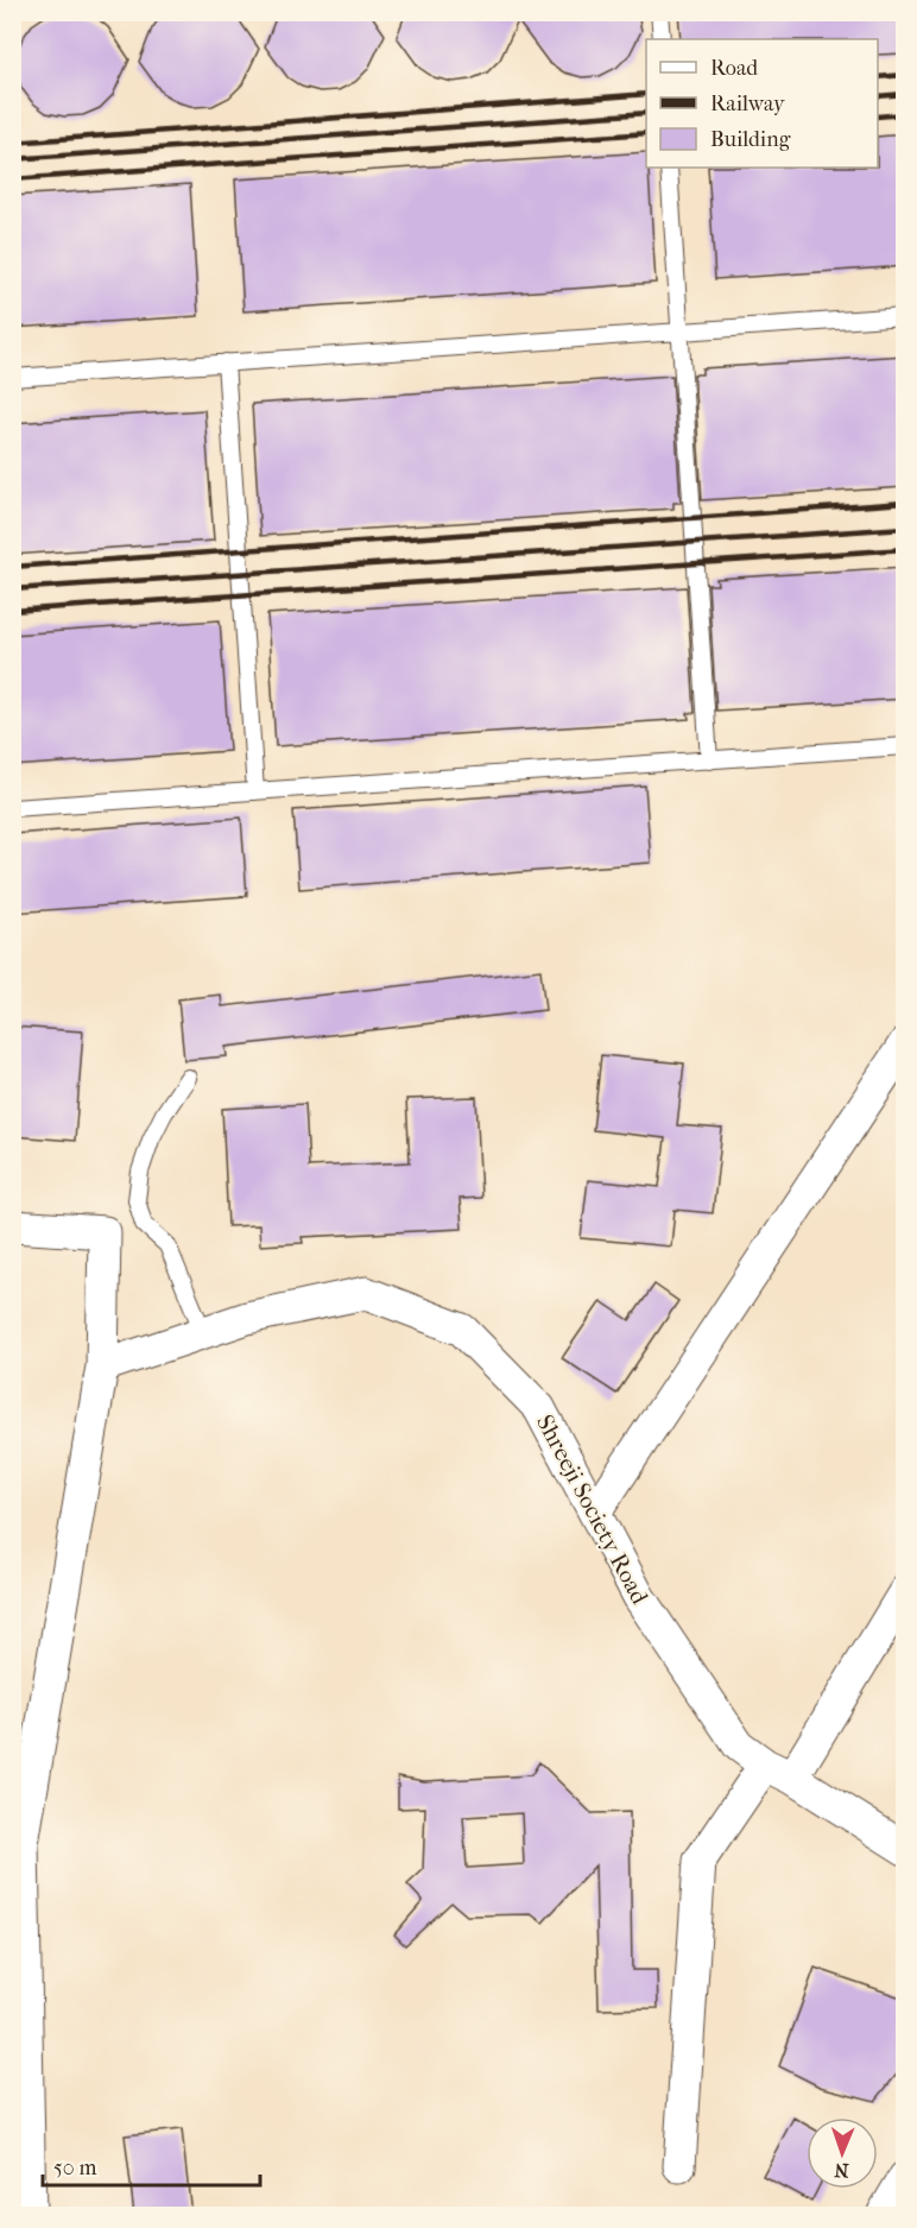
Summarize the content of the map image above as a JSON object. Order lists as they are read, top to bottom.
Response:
{
  "streets": {
    "street": ["Shreeji Society Road"]
  },
  "legend": ["Road", "Railway", "Building"],
  "scale_bar": "50 m",
  "north": "bottom"
}
